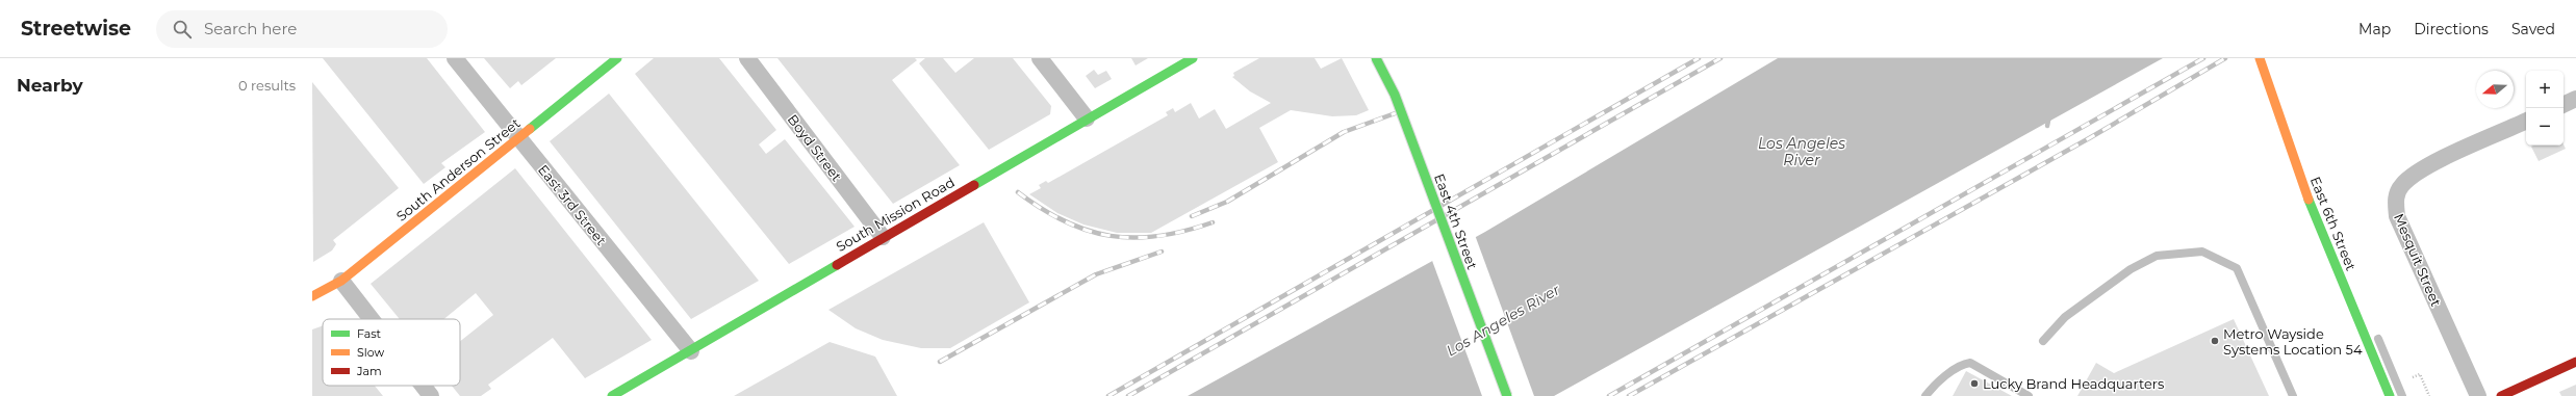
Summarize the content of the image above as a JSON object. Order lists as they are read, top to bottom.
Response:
{
  "streets": {
    "street": [
      "Boyd Street",
      "South Anderson Street",
      "East 3rd Street",
      "South Mission Road",
      "East 4th Street",
      "East 6th Street",
      "Mesquit Street"
    ]
  },
  "crossings": [
    ["Boyd Street", "South Mission Road"],
    ["South Anderson Street", "East 3rd Street"],
    ["East 3rd Street", "South Mission Road"]
  ],
  "water": ["Los Angeles River"],
  "places": ["Metro Wayside Systems Location 54", "Lucky Brand Headquarters"],
  "legend": ["Fast", "Slow", "Jam"],
  "north": "left",
  "page": {
    "header": "Streetwise",
    "search": "Search here",
    "nav": ["Map", "Directions", "Saved"],
    "heading": ["Nearby", "0 results"],
    "map_buttons": ["+", "−"]
  }
}
